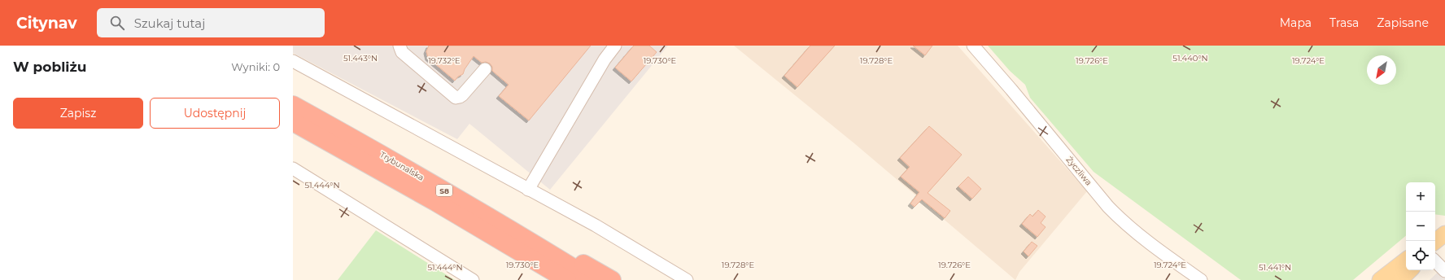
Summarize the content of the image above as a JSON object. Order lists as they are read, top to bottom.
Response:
{
  "streets": {
    "highway": ["Trybunalska", "S8"],
    "street": ["Życzliwa"]
  },
  "north": "bottom left",
  "page": {
    "header": "Citynav",
    "search": "Szukaj tutaj",
    "nav": ["Mapa", "Trasa", "Zapisane"],
    "heading": ["W pobliżu", "Wyniki: 0"],
    "buttons": ["Zapisz", "Udostępnij"],
    "map_buttons": ["+", "−"]
  },
  "coordinates": [
    "51.443°N",
    "51.440°N",
    "19.732°E",
    "19.730°E",
    "19.728°E",
    "19.726°E",
    "19.724°E",
    "51.444°N",
    "51.441°N"
  ]
}
